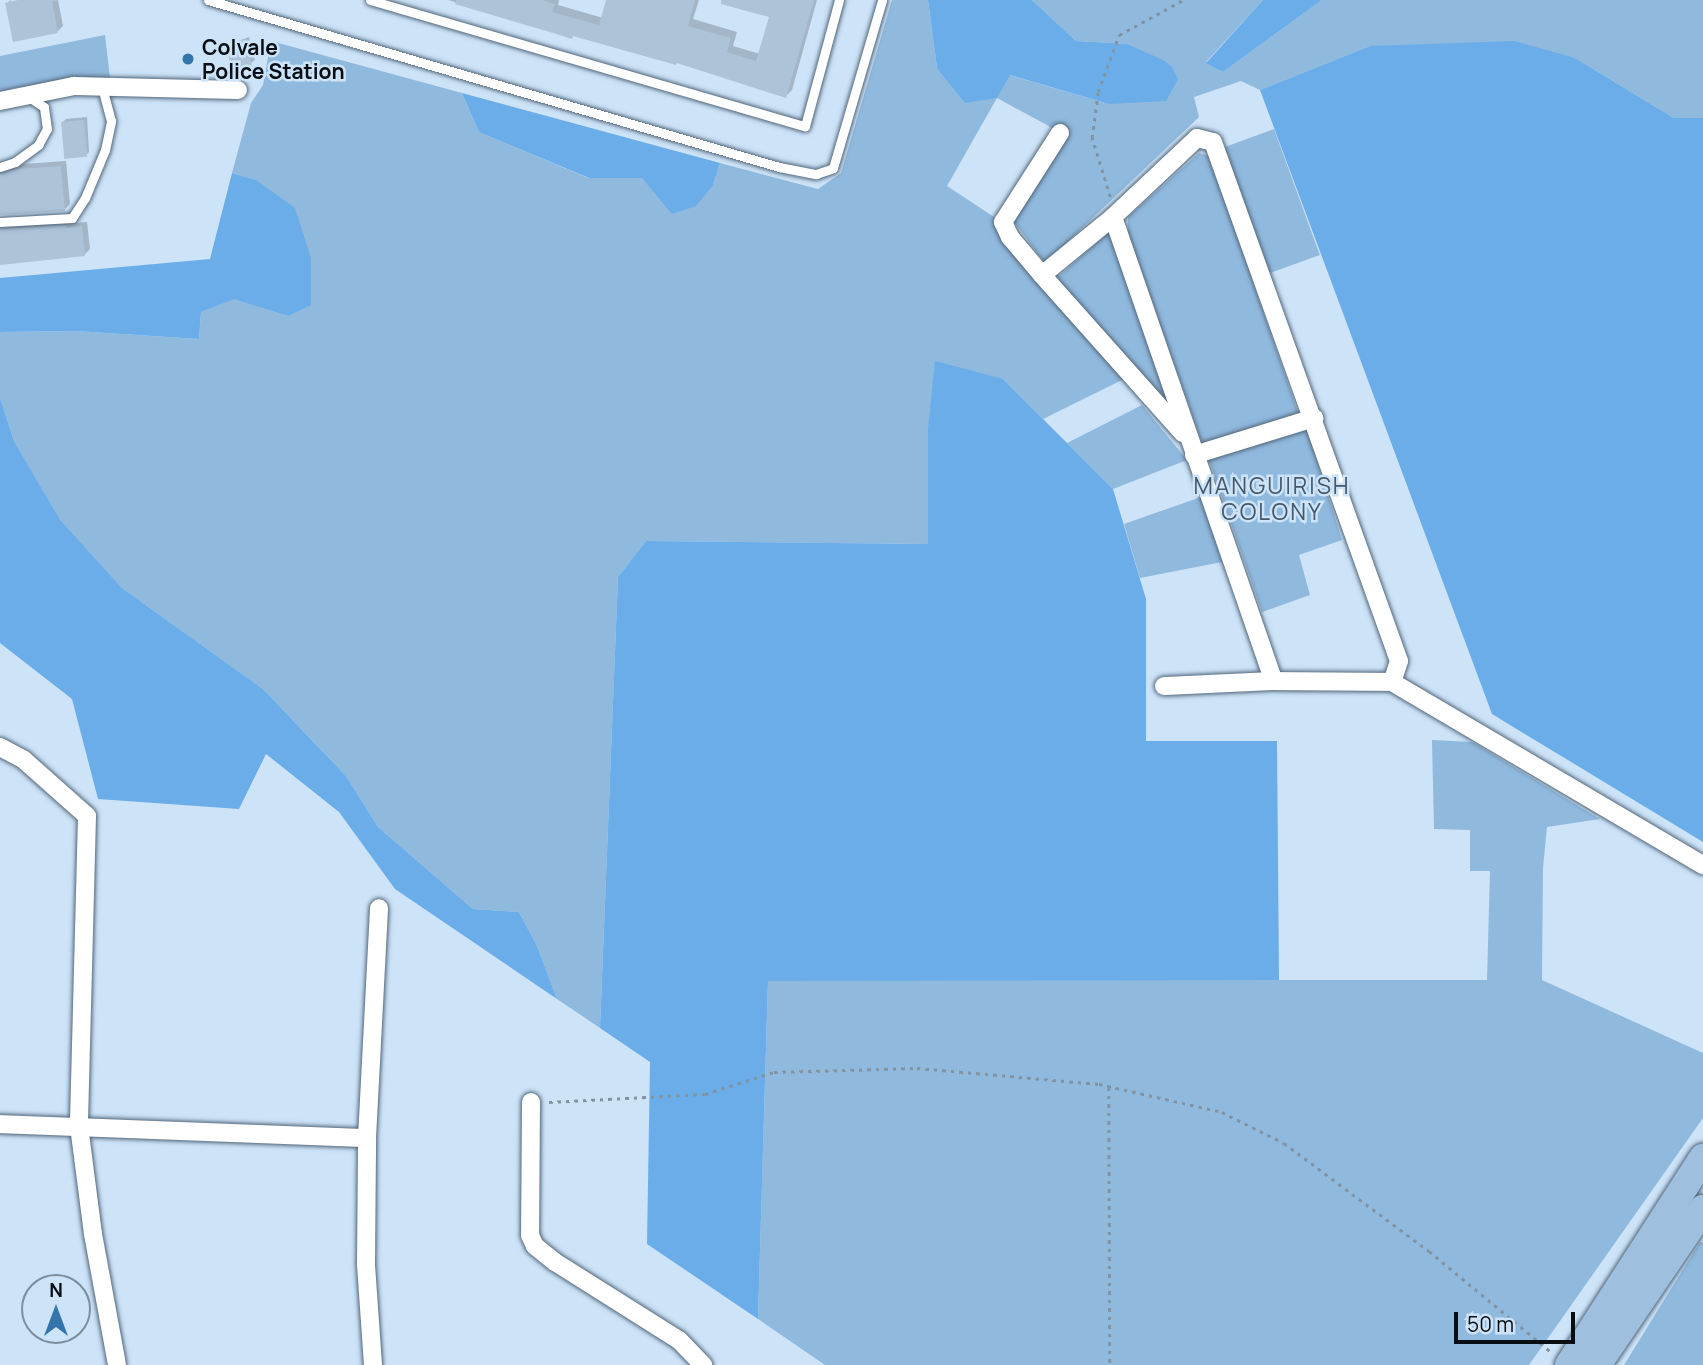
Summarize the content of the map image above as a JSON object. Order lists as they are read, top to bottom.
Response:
{
  "districts": ["MANGUIRISH COLONY"],
  "places": ["Colvale Police Station"],
  "scale_bar": "50 m",
  "north": "top"
}
